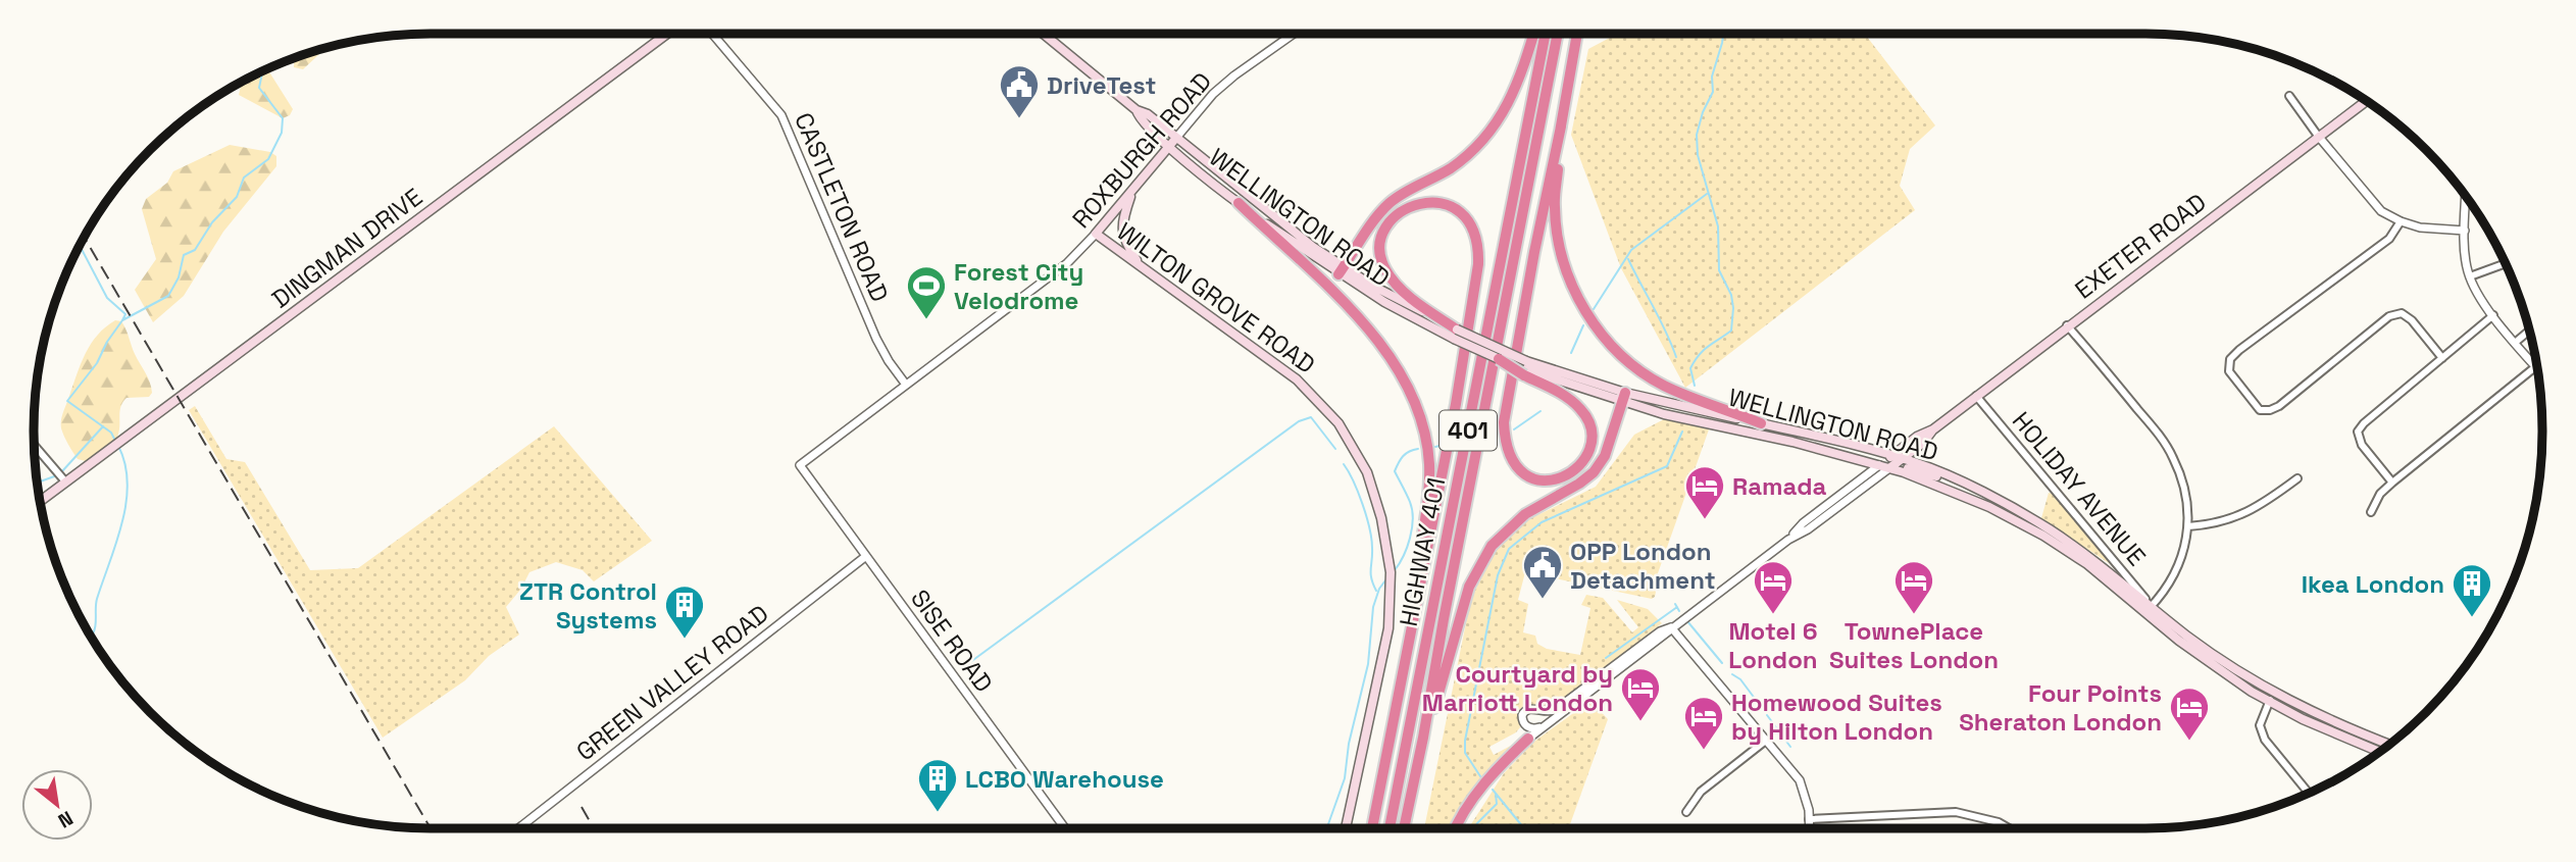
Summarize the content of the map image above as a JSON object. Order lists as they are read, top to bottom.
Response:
{
  "streets": {
    "highway": ["401", "HIGHWAY 401"],
    "main road": [
      "ROXBURGH ROAD",
      "WELLINGTON ROAD",
      "EXETER ROAD",
      "DINGMAN DRIVE",
      "WILTON GROVE ROAD"
    ],
    "street": [
      "CASTLETON ROAD",
      "HOLIDAY AVENUE",
      "SISE ROAD",
      "GREEN VALLEY ROAD"
    ]
  },
  "crossings": [
    ["ROXBURGH ROAD", "CASTLETON ROAD"],
    ["ROXBURGH ROAD", "WELLINGTON ROAD"],
    ["ROXBURGH ROAD", "WILTON GROVE ROAD"],
    ["ROXBURGH ROAD", "SISE ROAD"],
    ["WELLINGTON ROAD", "EXETER ROAD"],
    ["WELLINGTON ROAD", "HOLIDAY AVENUE"],
    ["EXETER ROAD", "HOLIDAY AVENUE"],
    ["SISE ROAD", "GREEN VALLEY ROAD"]
  ],
  "places": {
    "public building": ["DriveTest", "OPP London Detachment"],
    "sports": ["Forest City Velodrome"],
    "hotel": [
      "Ramada",
      "Motel 6 London",
      "TownePlace Suites London",
      "Courtyard by Marriott London",
      "Four Points Sheraton London",
      "Homewood Suites by Hilton London"
    ],
    "building": ["Ikea London", "ZTR Control Systems", "LCBO Warehouse"]
  },
  "north": "bottom right"
}
